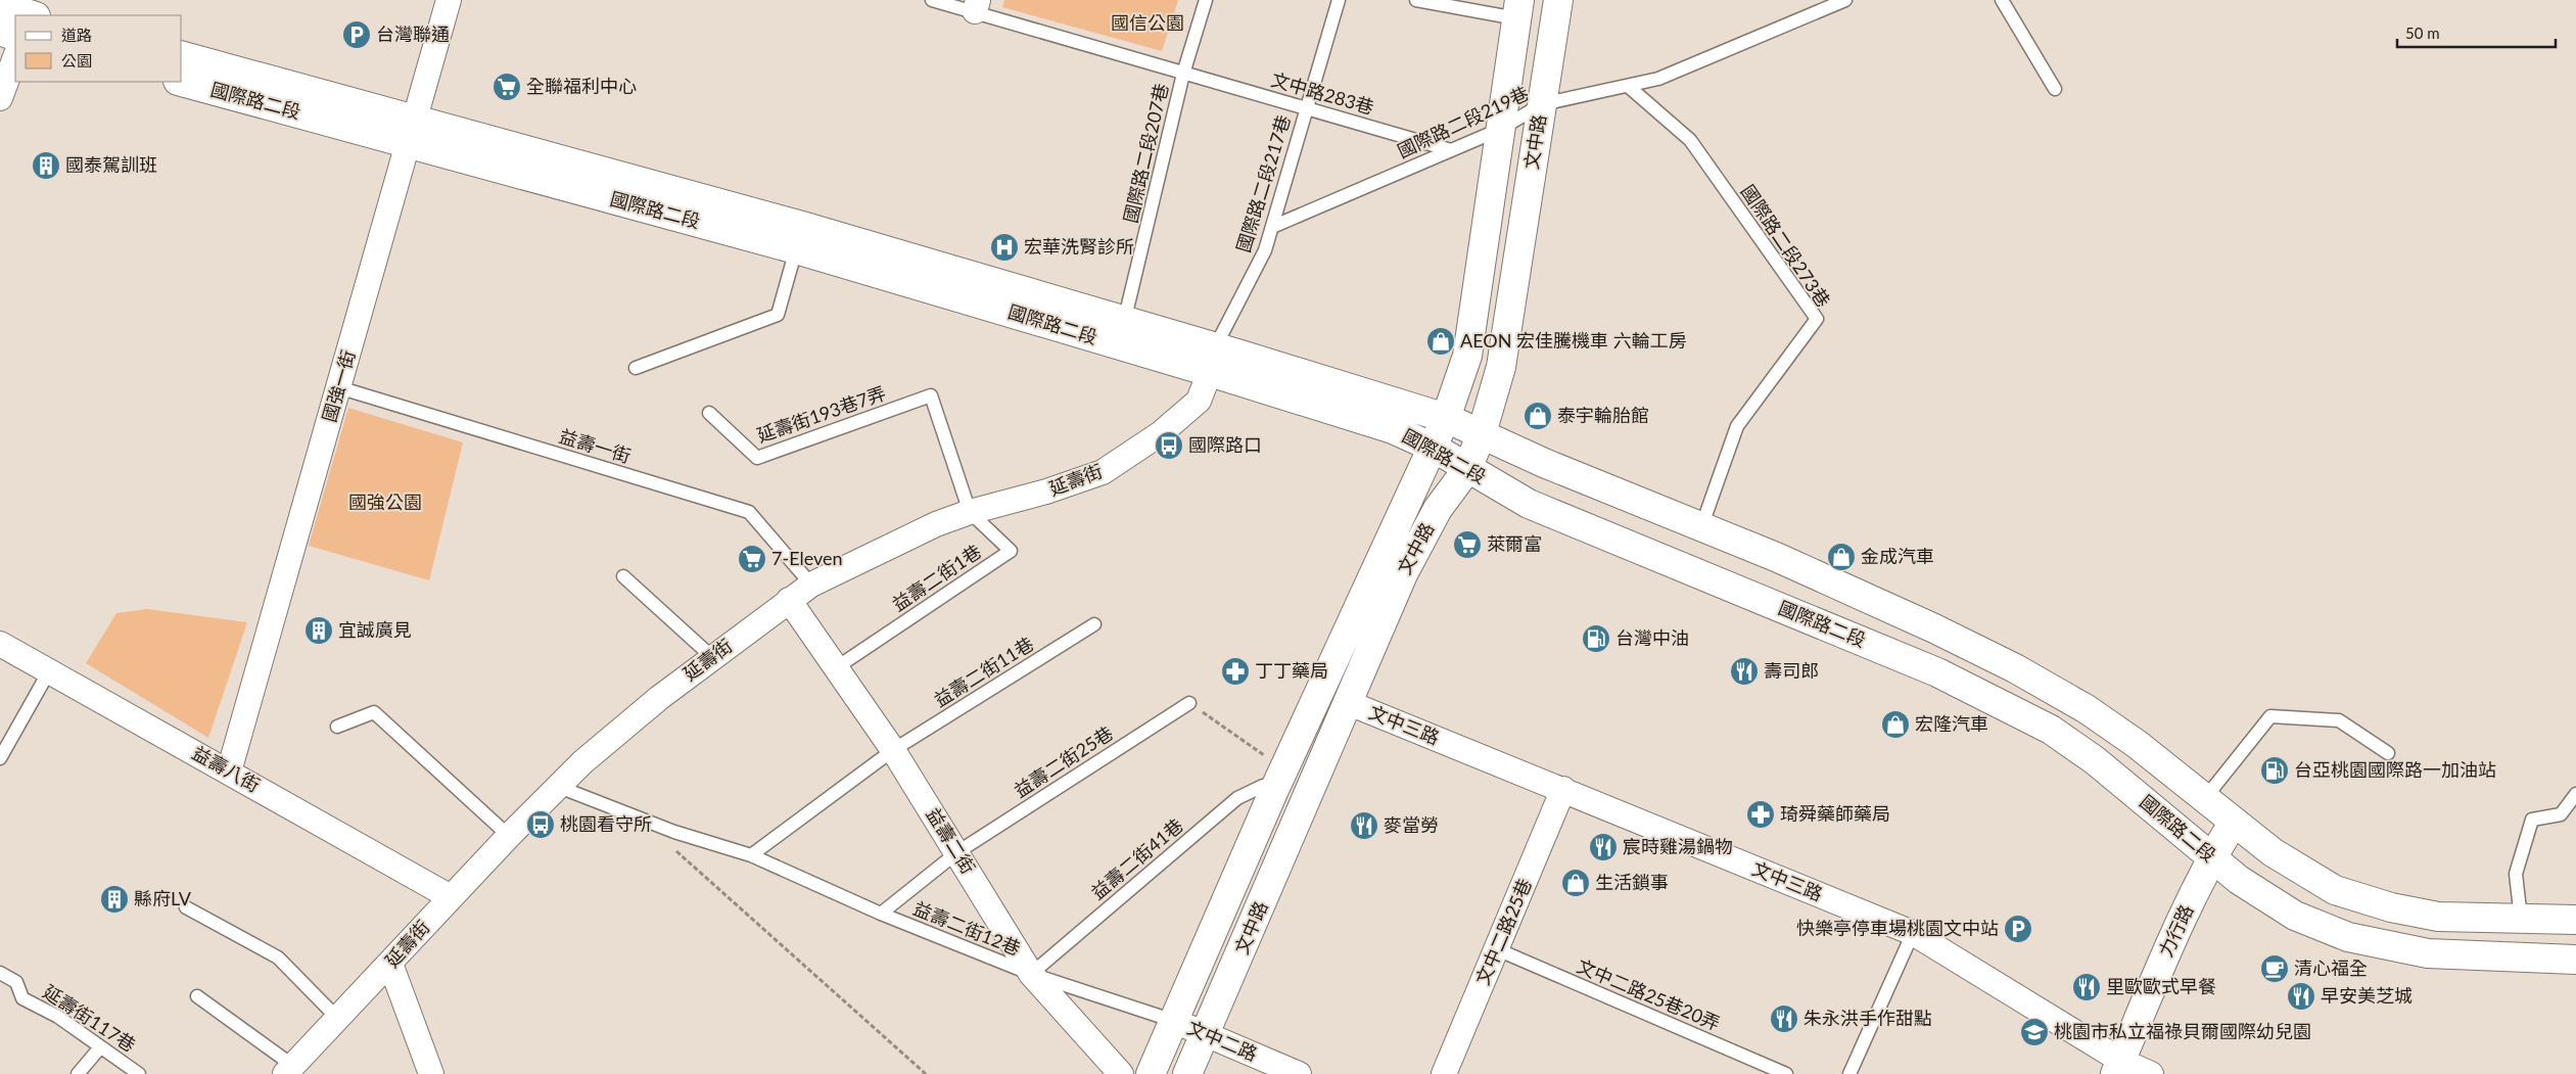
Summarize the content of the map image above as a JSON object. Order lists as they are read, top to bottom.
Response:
{
  "streets": {
    "street": [
      "國際路二段",
      "文中路",
      "國強一街",
      "延壽街",
      "文中三路",
      "益壽八街",
      "益壽二街",
      "力行路",
      "文中二路25巷",
      "文中二路"
    ],
    "lane": [
      "文中路283巷",
      "國際路二段219巷",
      "國際路二段207巷",
      "國際路二段217巷",
      "國際路二段273巷",
      "延壽街193巷7弄",
      "益壽一街",
      "益壽二街1巷",
      "益壽二街11巷",
      "益壽二街25巷",
      "益壽二街41巷",
      "益壽二街12巷",
      "文中二路25巷20弄",
      "延壽街117巷"
    ]
  },
  "crossings": [
    ["文中路283巷", "國際路二段219巷"],
    ["文中路283巷", "國際路二段207巷"],
    ["文中路283巷", "國際路二段217巷"],
    ["國際路二段", "文中路"],
    ["國際路二段", "國際路二段207巷"],
    ["國際路二段", "國際路二段217巷"],
    ["國際路二段", "國際路二段273巷"],
    ["國際路二段", "國強一街"],
    ["國際路二段", "延壽街"],
    ["國際路二段", "力行路"],
    ["國際路二段219巷", "文中路"],
    ["國際路二段219巷", "國際路二段217巷"],
    ["國際路二段219巷", "國際路二段273巷"],
    ["文中路", "文中三路"],
    ["文中路", "益壽二街41巷"],
    ["文中路", "益壽二街12巷"],
    ["文中路", "文中二路"],
    ["國際路二段217巷", "延壽街"],
    ["國強一街", "益壽一街"],
    ["國強一街", "益壽八街"],
    ["延壽街193巷7弄", "延壽街"],
    ["延壽街193巷7弄", "益壽二街1巷"],
    ["益壽一街", "延壽街"],
    ["延壽街", "益壽二街1巷"],
    ["延壽街", "益壽八街"],
    ["延壽街", "益壽二街"],
    ["延壽街", "益壽二街12巷"],
    ["益壽二街1巷", "益壽二街"],
    ["益壽二街11巷", "益壽二街"],
    ["文中三路", "力行路"],
    ["文中三路", "文中二路25巷"],
    ["益壽二街25巷", "益壽二街"],
    ["益壽二街25巷", "益壽二街12巷"],
    ["益壽二街", "益壽二街41巷"],
    ["益壽二街", "益壽二街12巷"],
    ["益壽二街41巷", "益壽二街12巷"],
    ["益壽二街12巷", "文中二路"],
    ["文中二路25巷", "文中二路25巷20弄"]
  ],
  "parks": ["國信公園", "國強公園"],
  "places": {
    "parking": ["台灣聯通", "快樂亭停車場桃園文中站"],
    "supermarket": ["全聯福利中心", "萊爾富", "7-Eleven"],
    "building": ["國泰駕訓班", "宜誠廣見", "縣府LV"],
    "hospital": ["宏華洗腎診所"],
    "shop": [
      "AEON 宏佳騰機車 六輪工房",
      "泰宇輪胎館",
      "金成汽車",
      "宏隆汽車",
      "生活鎖事"
    ],
    "bus stop": ["國際路口", "桃園看守所"],
    "fuel station": ["台灣中油", "台亞桃園國際路一加油站"],
    "pharmacy": ["丁丁藥局", "琦舜藥師藥局"],
    "restaurant": [
      "壽司郎",
      "麥當勞",
      "宸時雞湯鍋物",
      "里歐歐式早餐",
      "早安美芝城",
      "朱永洪手作甜點"
    ],
    "cafe": ["清心福全"],
    "school or university": ["桃園市私立福祿貝爾國際幼兒園"]
  },
  "legend": ["道路", "公園"],
  "scale_bar": "50 m"
}
